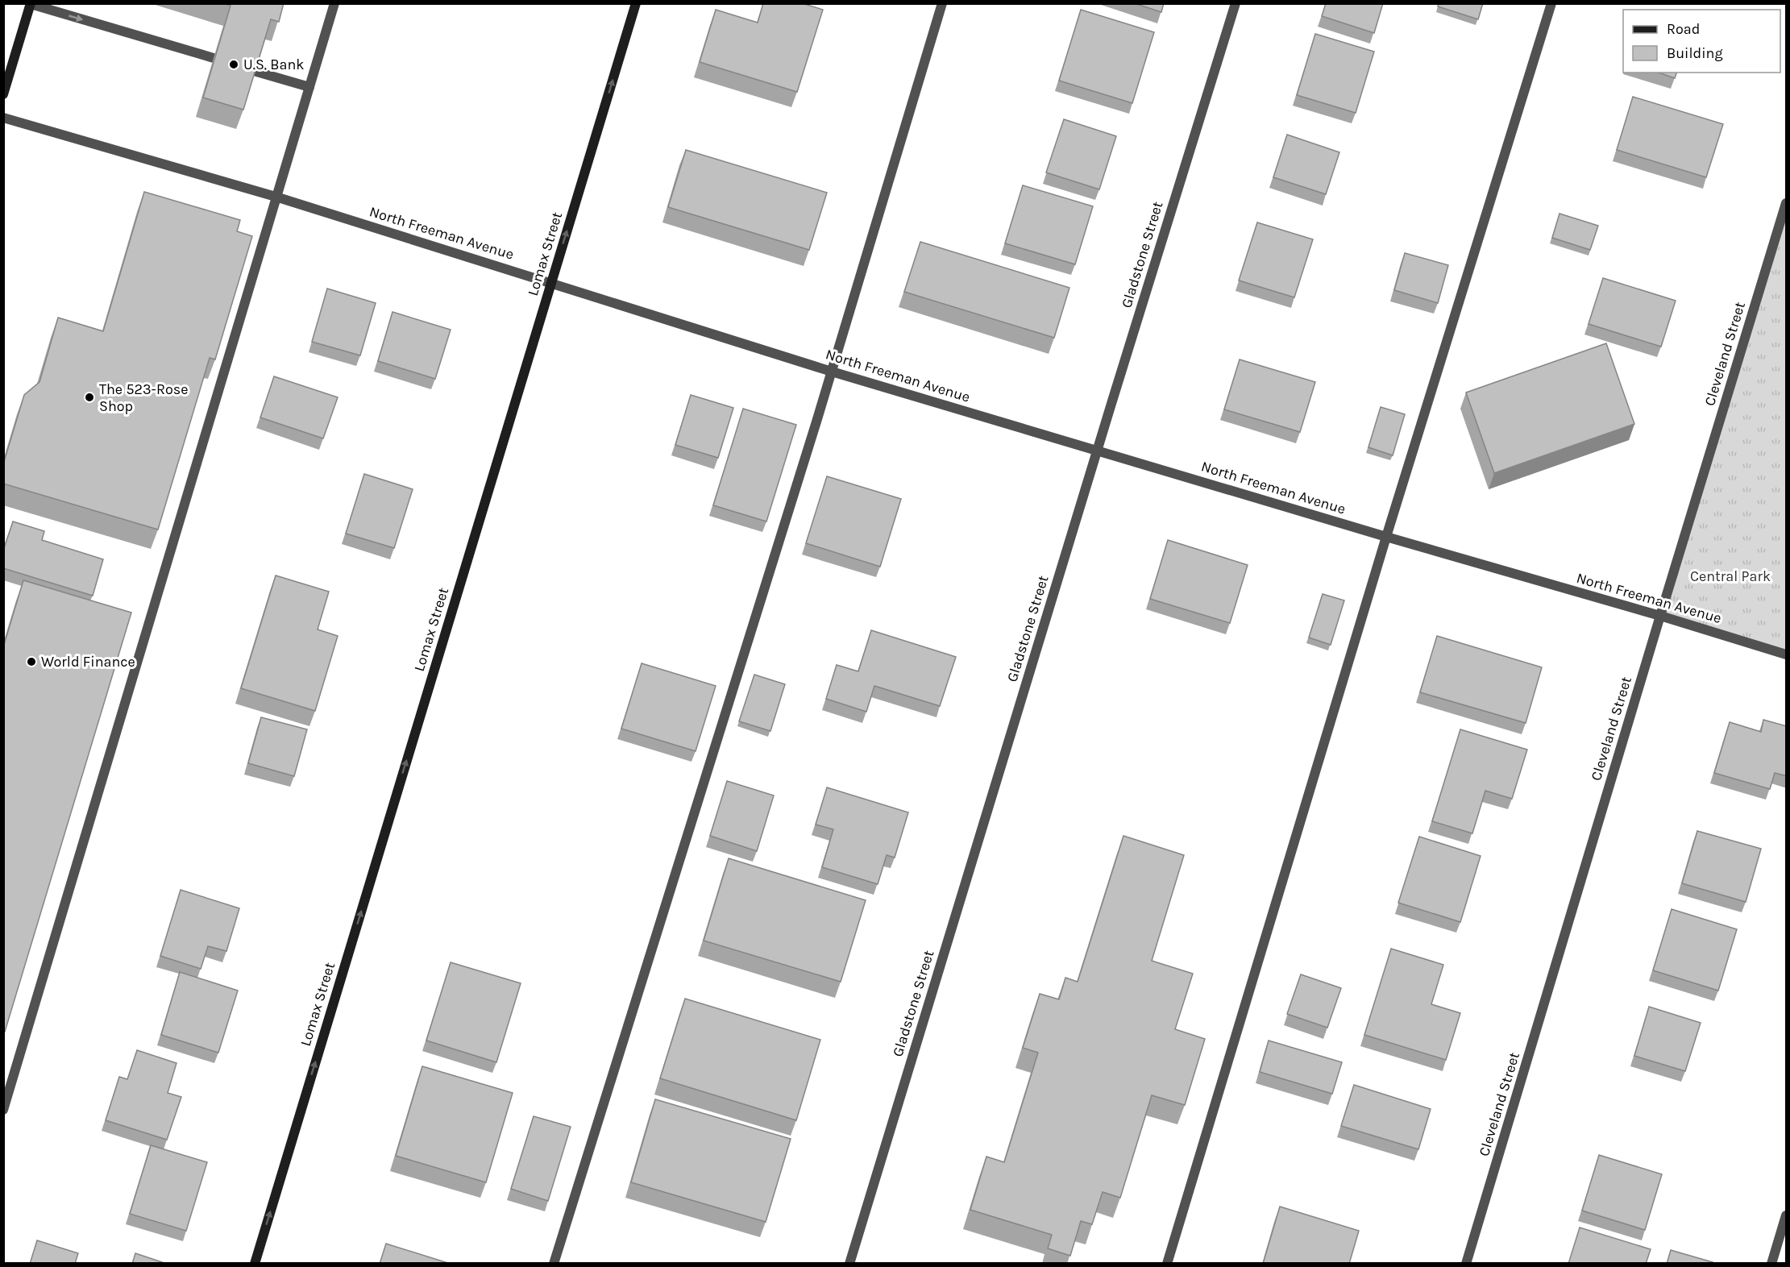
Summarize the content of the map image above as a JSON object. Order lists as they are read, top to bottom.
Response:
{
  "streets": {
    "main road": ["Lomax Street"],
    "street": ["North Freeman Avenue", "Gladstone Street", "Cleveland Street"]
  },
  "crossings": [
    ["North Freeman Avenue", "Lomax Street"],
    ["North Freeman Avenue", "Gladstone Street"],
    ["North Freeman Avenue", "Cleveland Street"]
  ],
  "one_way": ["Lomax Street"],
  "parks": ["Central Park"],
  "places": ["U.S. Bank", "The 523-Rose Shop", "World Finance"],
  "legend": ["Road", "Building"]
}
